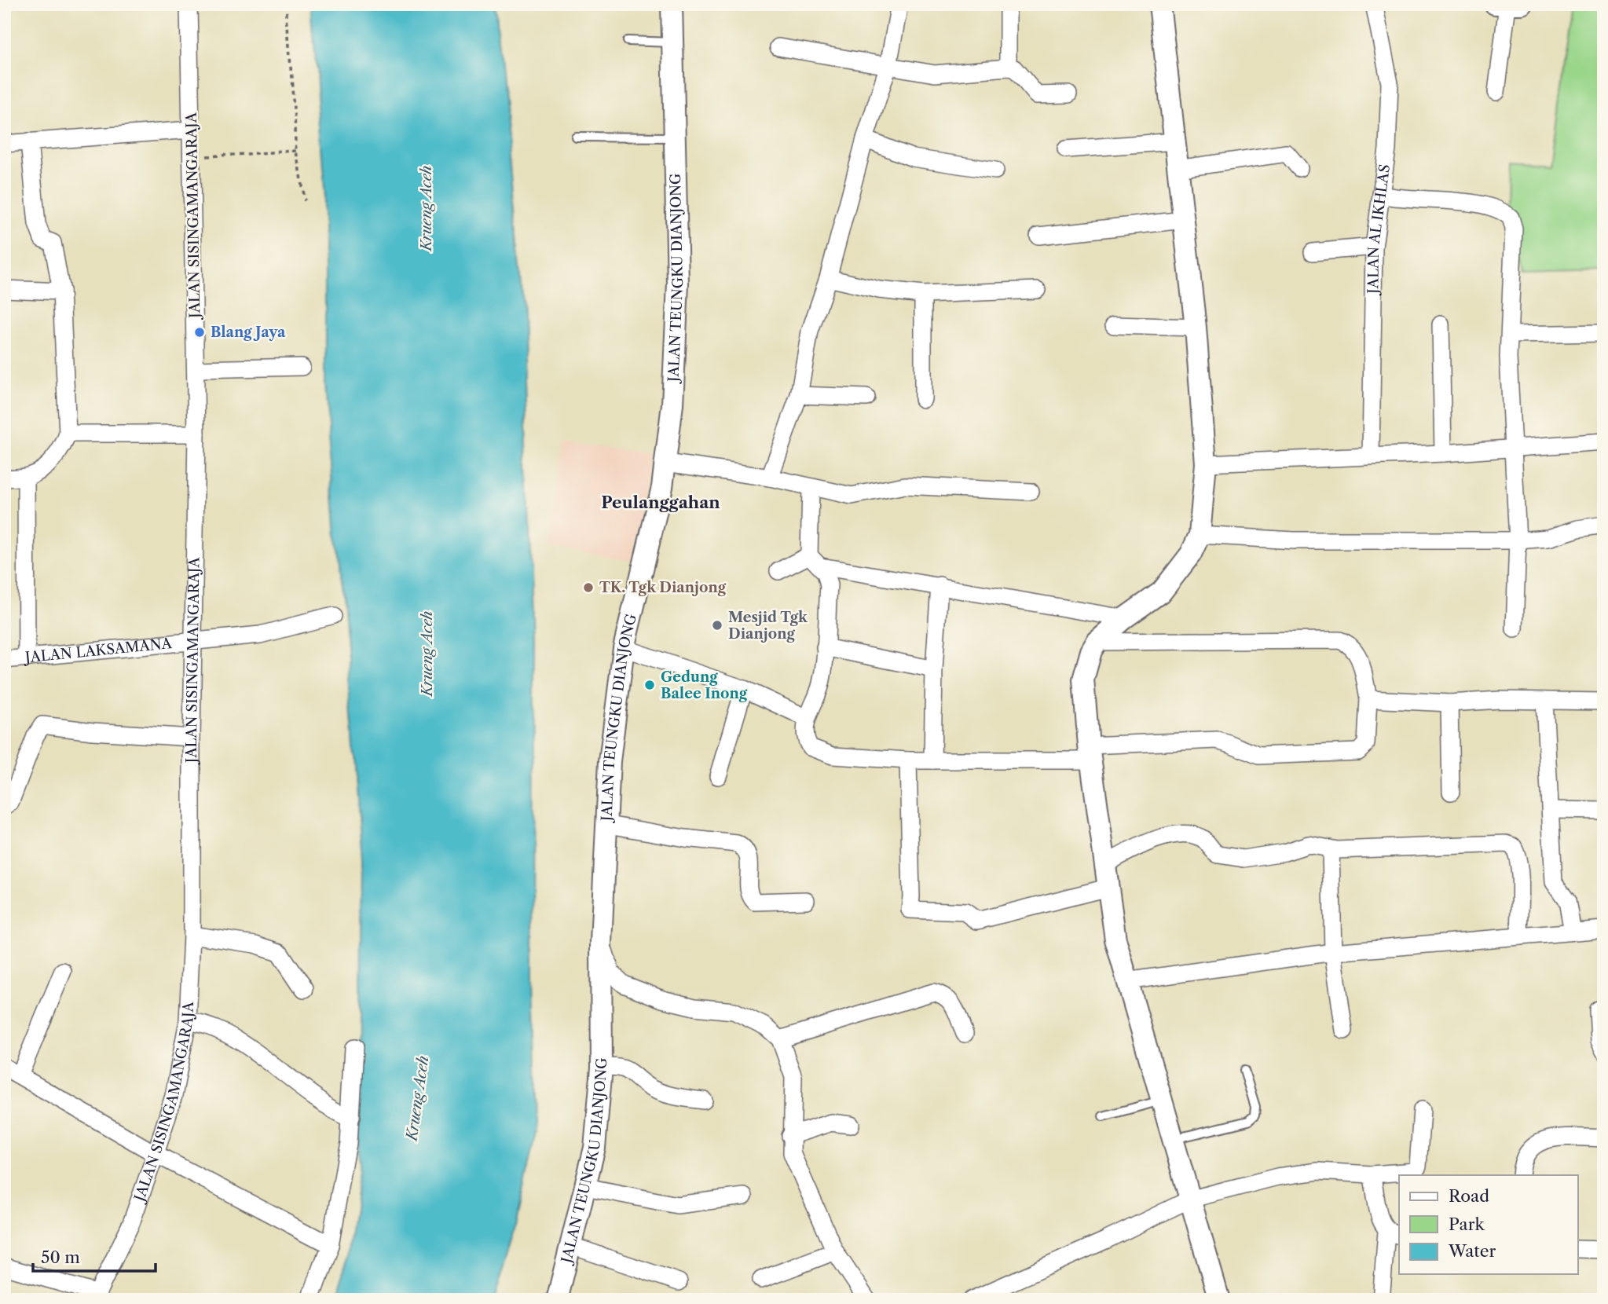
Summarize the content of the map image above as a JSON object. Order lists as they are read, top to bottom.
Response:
{
  "streets": {
    "street": [
      "JALAN SISINGAMANGARAJA",
      "JALAN AL IKHLAS",
      "JALAN TEUNGKU DIANJONG",
      "JALAN LAKSAMANA"
    ]
  },
  "crossings": [
    ["JALAN SISINGAMANGARAJA", "JALAN LAKSAMANA"]
  ],
  "districts": ["Peulanggahan"],
  "water": ["Krueng Aceh"],
  "places": [
    "Blang Jaya",
    "TK. Tgk Dianjong",
    "Mesjid Tgk Dianjong",
    "Gedung Balee Inong"
  ],
  "legend": ["Road", "Park", "Water"],
  "scale_bar": "50 m"
}
